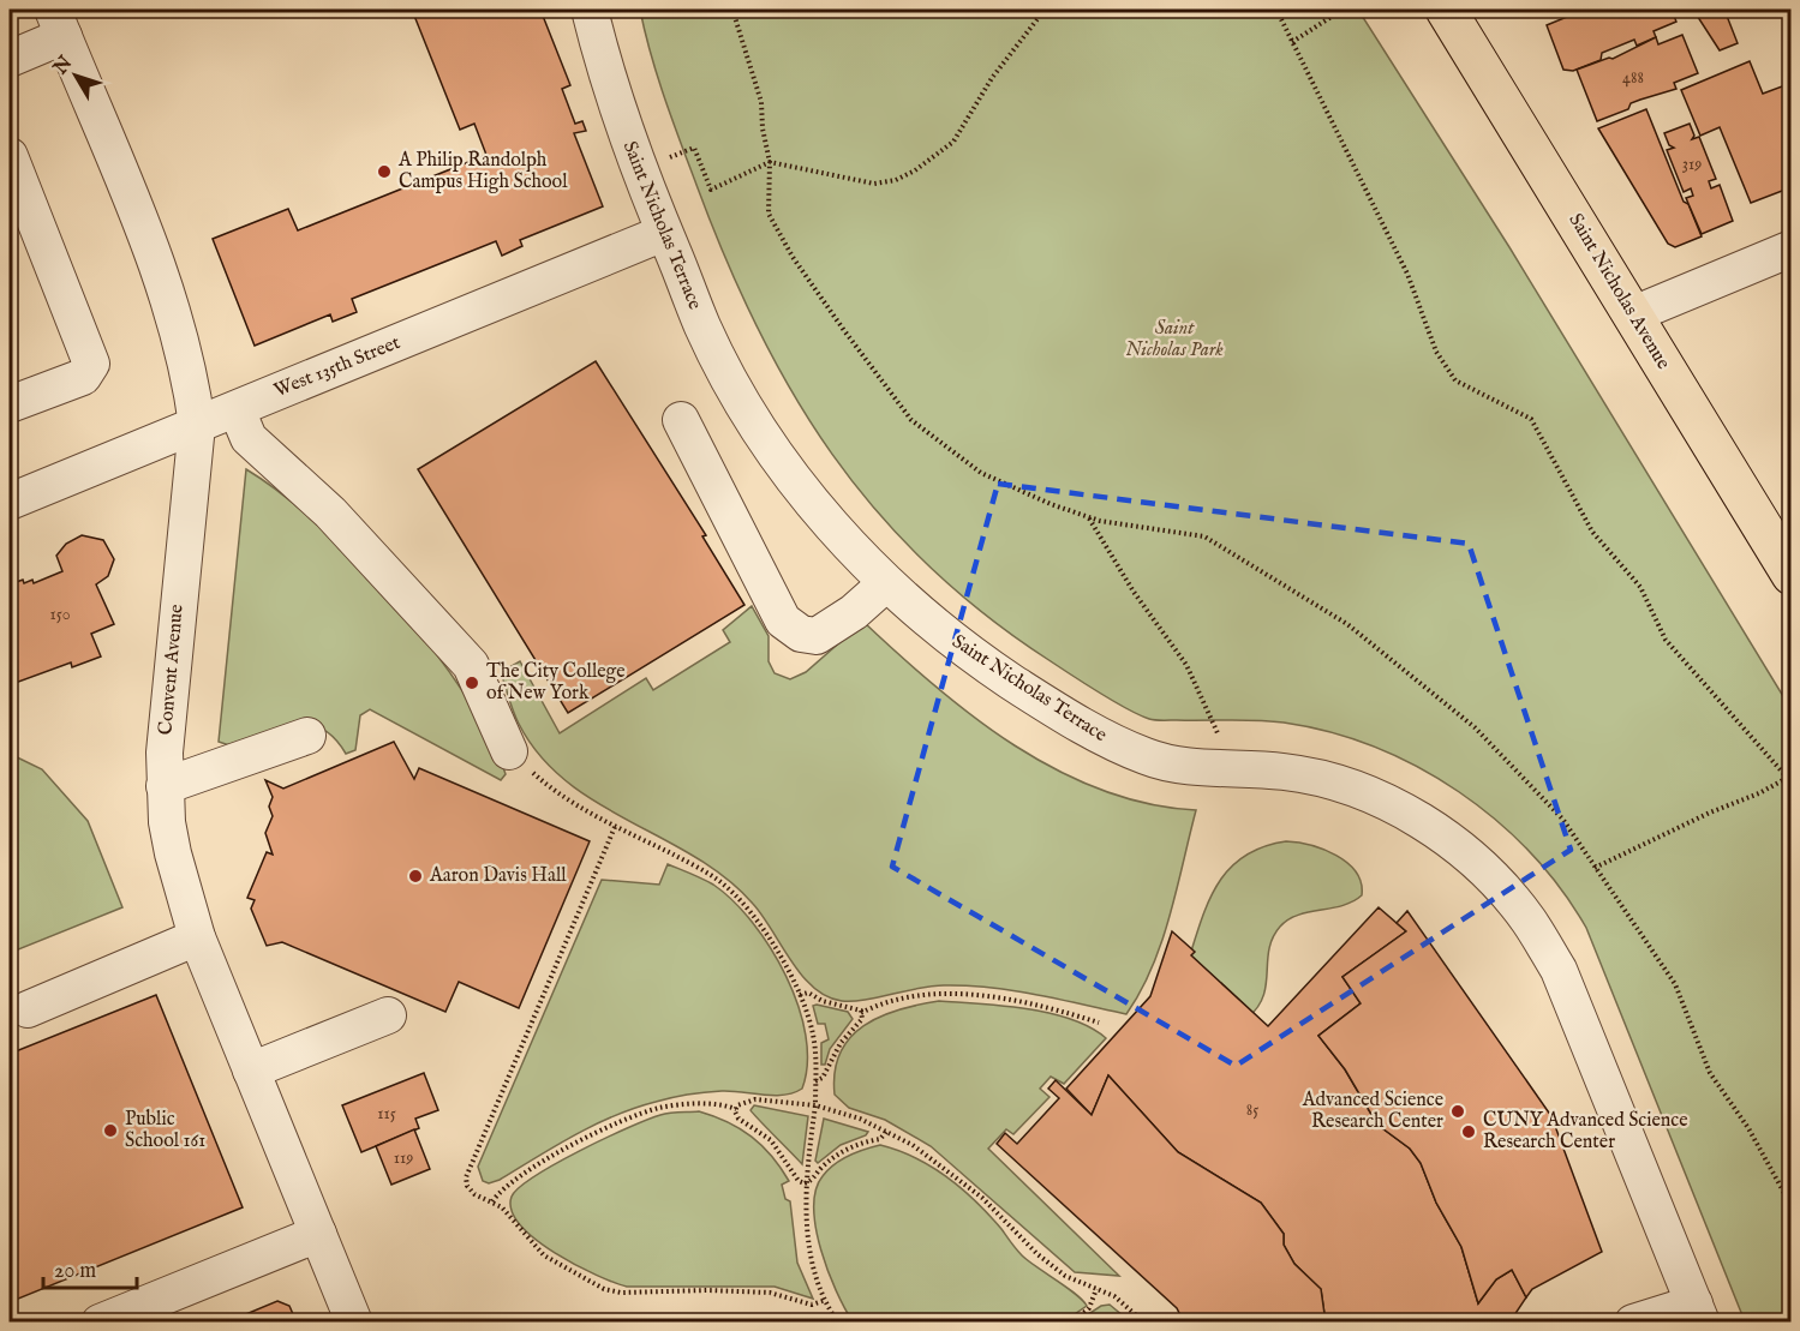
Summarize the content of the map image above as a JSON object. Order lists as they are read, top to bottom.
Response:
{
  "streets": {
    "main road": ["Saint Nicholas Avenue"],
    "street": ["Saint Nicholas Terrace", "West 135th Street", "Convent Avenue"]
  },
  "crossings": [
    ["Saint Nicholas Terrace", "West 135th Street"],
    ["West 135th Street", "Convent Avenue"]
  ],
  "parks": ["Saint Nicholas Park"],
  "places": [
    "A Philip Randolph Campus High School",
    "The City College of New York",
    "Aaron Davis Hall",
    "Advanced Science Research Center",
    "Public School 161",
    "CUNY Advanced Science Research Center"
  ],
  "house_numbers": [
    "488",
    "319",
    "150",
    "85",
    "115",
    "119"
  ],
  "scale_bar": "20 m",
  "north": "top left"
}
